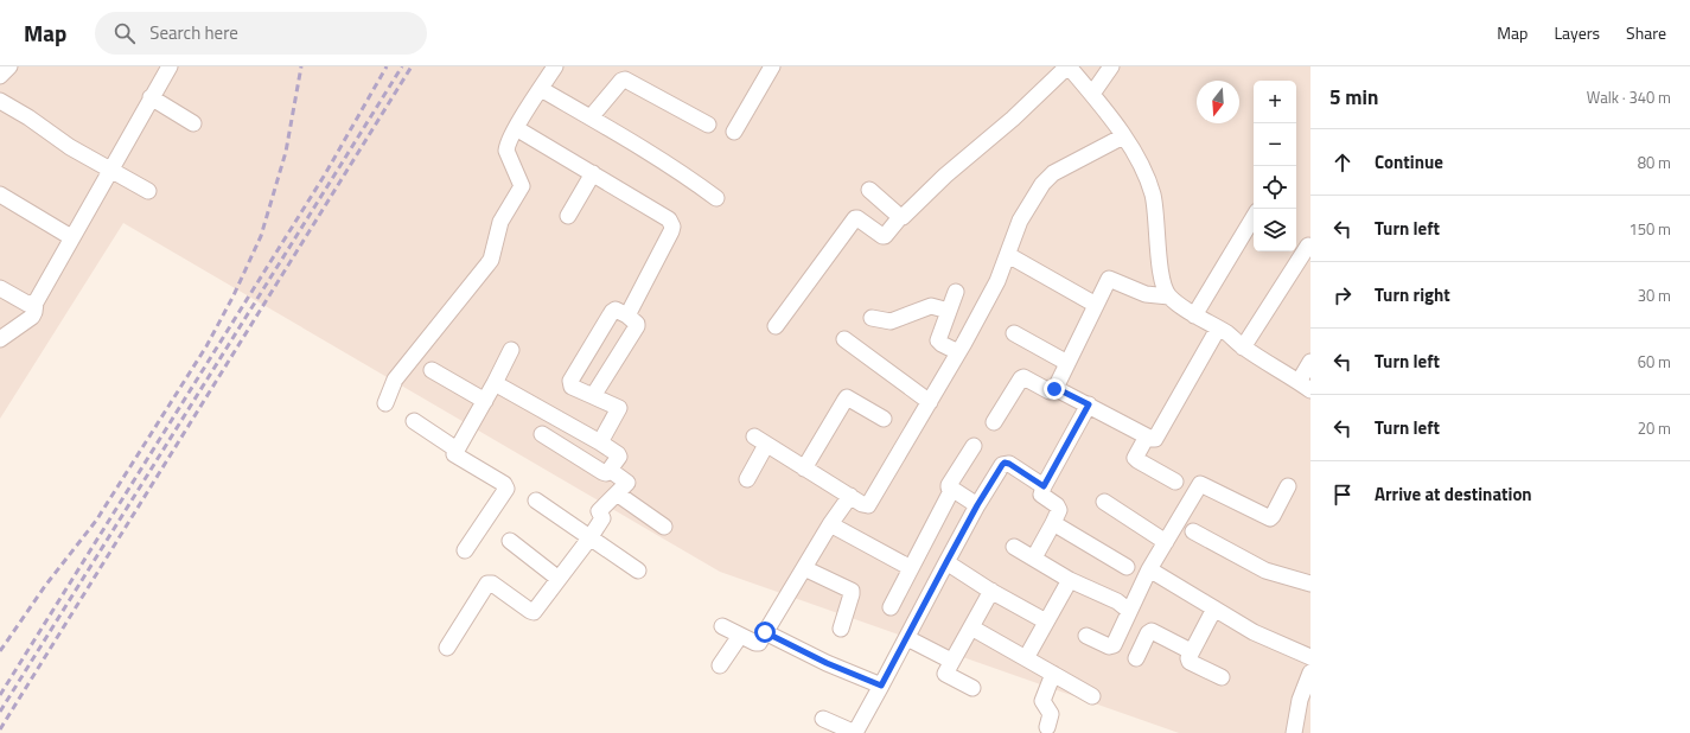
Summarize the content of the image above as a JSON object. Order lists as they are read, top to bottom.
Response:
{
  "north": "bottom",
  "page": {
    "header": "Map",
    "search": "Search here",
    "nav": ["Map", "Layers", "Share"],
    "heading": ["5 min", "Walk · 340 m"],
    "map_buttons": ["+", "−"],
    "list": [
      ["Continue", "80 m"],
      ["Turn left", "150 m"],
      ["Turn right", "30 m"],
      ["Turn left", "60 m"],
      ["Turn left", "20 m"],
      "Arrive at destination"
    ]
  }
}
